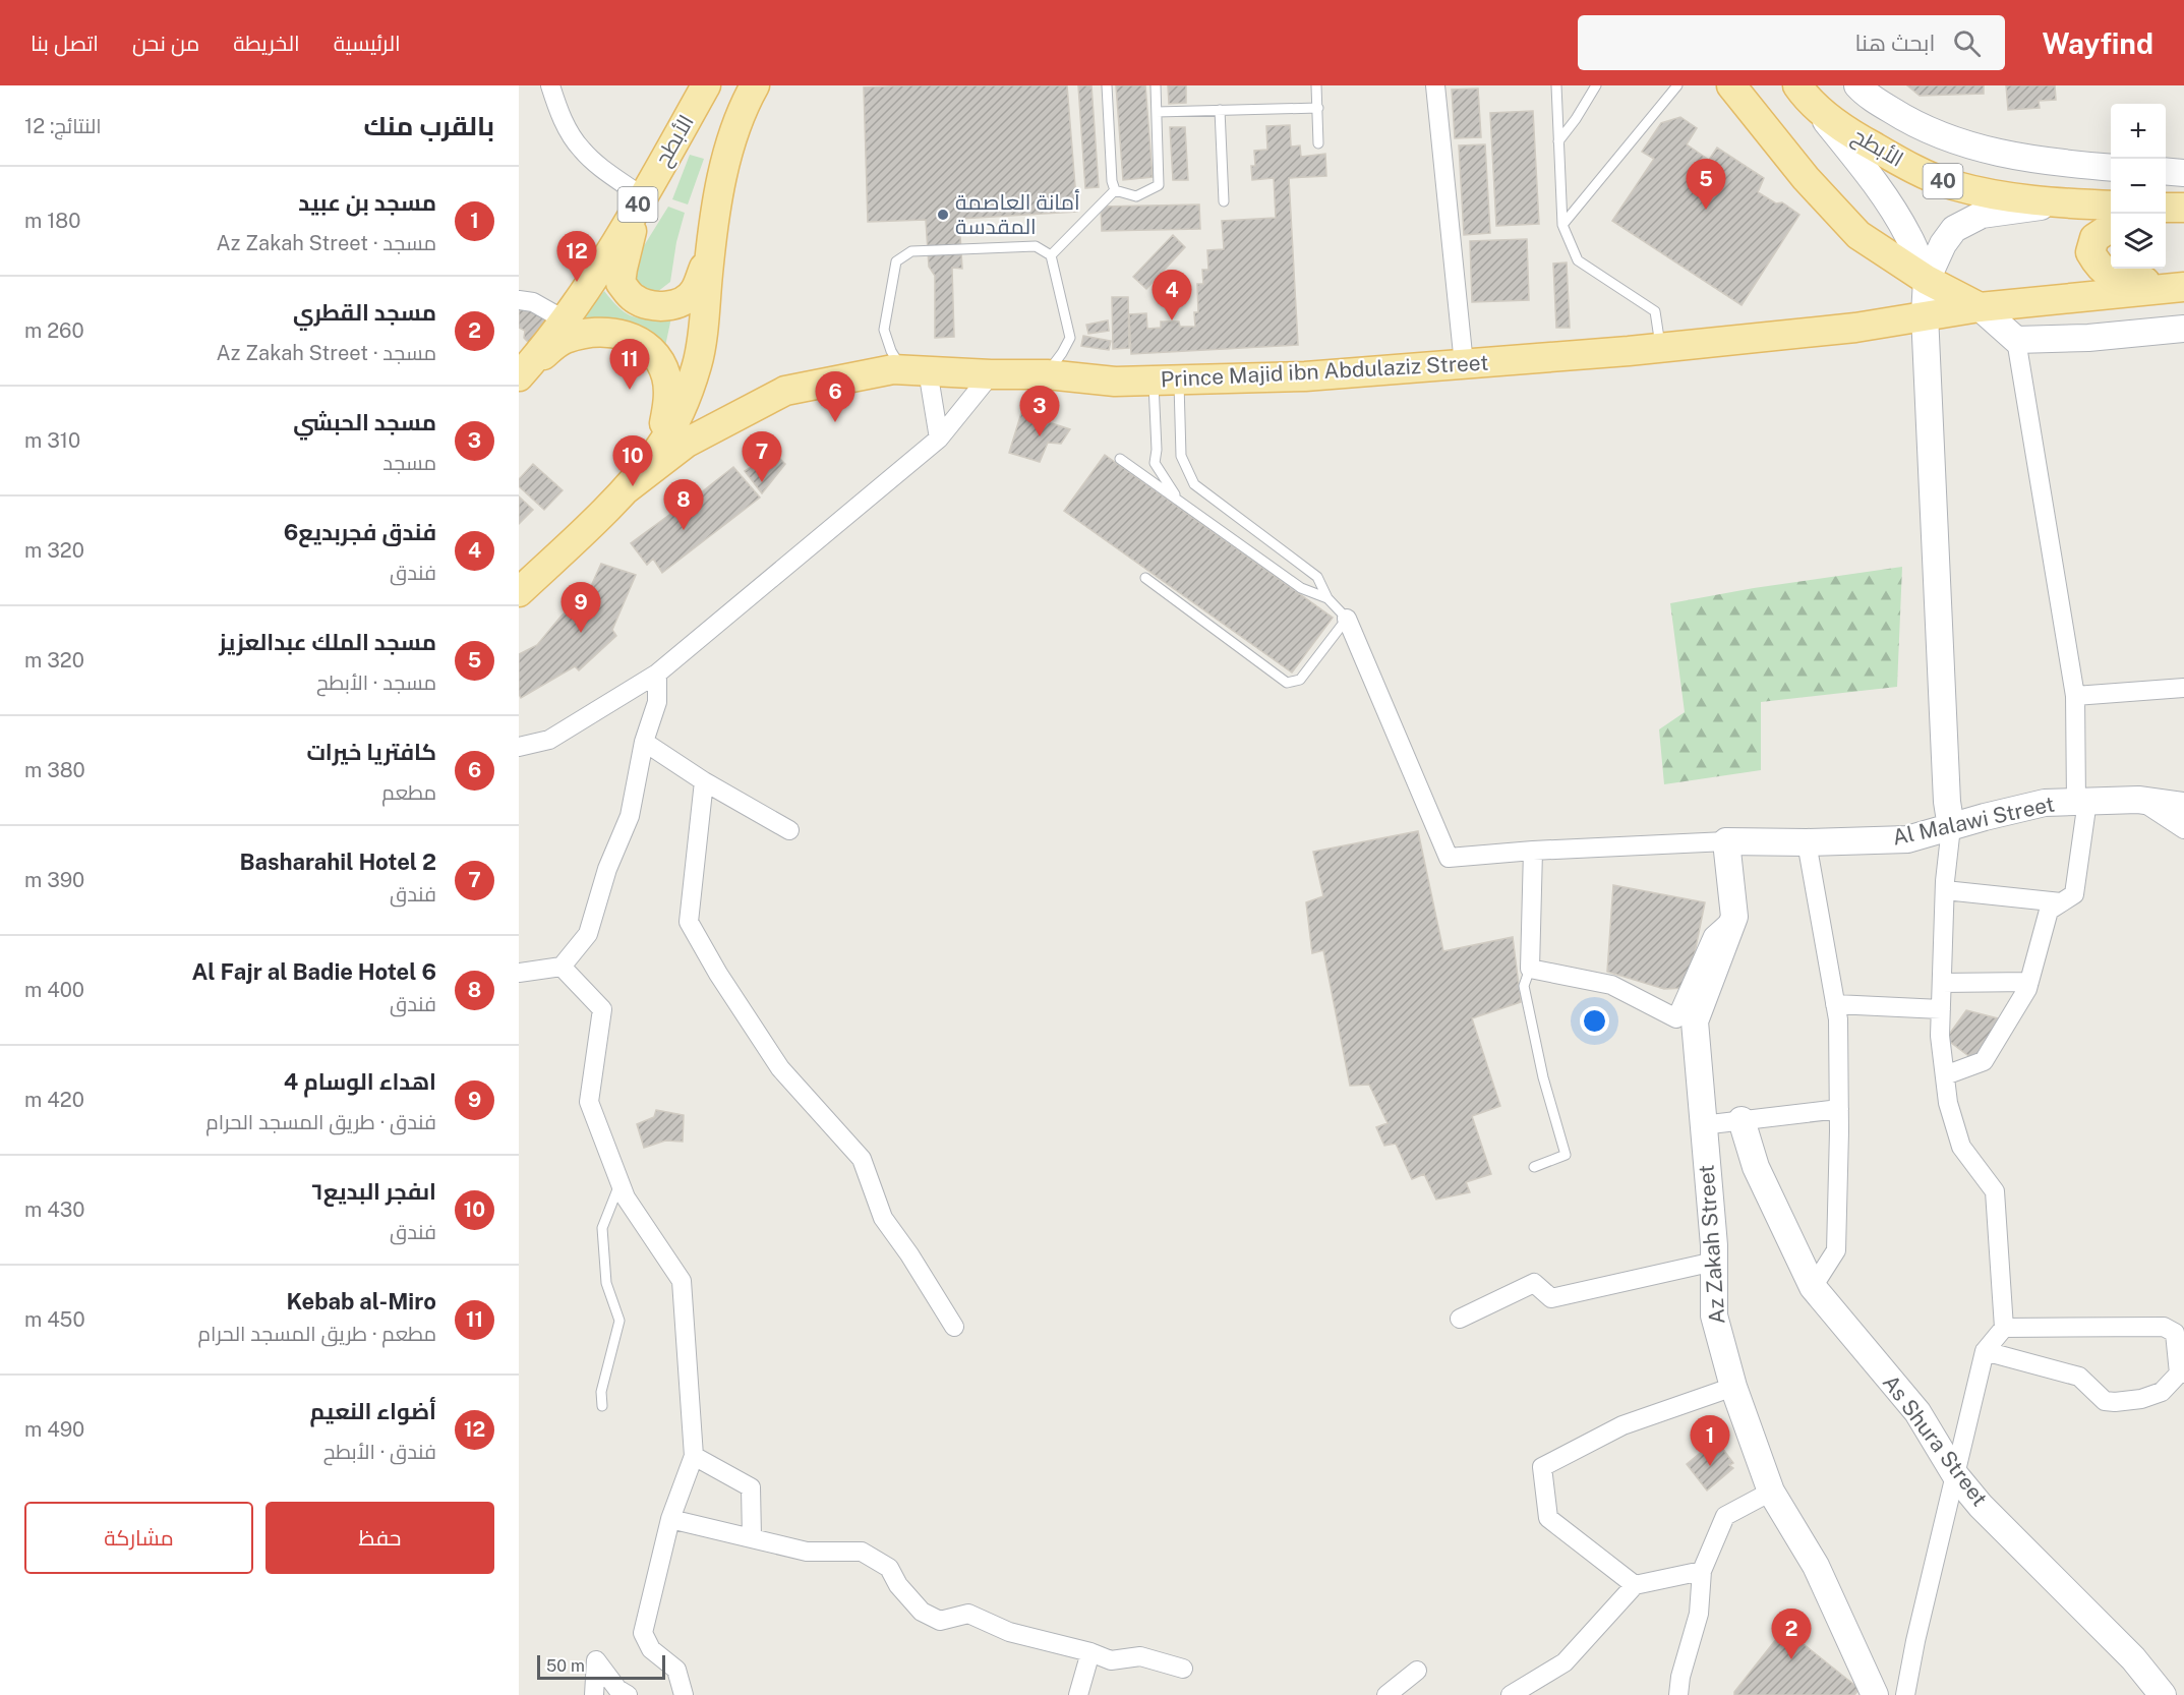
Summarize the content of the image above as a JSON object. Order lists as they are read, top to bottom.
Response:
{
  "streets": {
    "main road": ["الأبطح", "40", "Prince Majid ibn Abdulaziz Street"],
    "street": ["Al Malawi Street", "Az Zakah Street", "As Shura Street"]
  },
  "crossings": [
    ["الأبطح", "40"],
    ["Al Malawi Street", "Az Zakah Street"]
  ],
  "places": ["أمانة العاصمة المقدسة"],
  "scale_bar": "50 m",
  "page": {
    "header": "Wayfind",
    "search": "ابحث هنا",
    "nav": [
      "الرئيسية",
      "الخريطة",
      "من نحن",
      "اتصل بنا"
    ],
    "heading": ["بالقرب منك", "النتائج: 12"],
    "map_buttons": ["+", "−"],
    "pins": [
      "5",
      "12",
      "4",
      "11",
      "6",
      "3",
      "7",
      "10",
      "8",
      "9",
      "1",
      "2"
    ],
    "list": [
      {
        "mark": "1",
        "name": "مسجد بن عبيد",
        "note": "مسجد · Az Zakah Street",
        "value": "180 m"
      },
      {
        "mark": "2",
        "name": "مسجد القطري",
        "note": "مسجد · Az Zakah Street",
        "value": "260 m"
      },
      {
        "mark": "3",
        "name": "مسجد الحبشي",
        "note": "مسجد",
        "value": "310 m"
      },
      {
        "mark": "4",
        "name": "فندق فجربديع6",
        "note": "فندق",
        "value": "320 m"
      },
      {
        "mark": "5",
        "name": "مسجد الملك عبدالعزيز",
        "note": "مسجد · الأبطح",
        "value": "320 m"
      },
      {
        "mark": "6",
        "name": "كافتريا خيرات",
        "note": "مطعم",
        "value": "380 m"
      },
      {
        "mark": "7",
        "name": "Basharahil Hotel 2",
        "note": "فندق",
        "value": "390 m"
      },
      {
        "mark": "8",
        "name": "Al Fajr al Badie Hotel 6",
        "note": "فندق",
        "value": "400 m"
      },
      {
        "mark": "9",
        "name": "اهداء الوسام 4",
        "note": "فندق · طريق المسجد الحرام",
        "value": "420 m"
      },
      {
        "mark": "10",
        "name": "اىفجر البديع٦",
        "note": "فندق",
        "value": "430 m"
      },
      {
        "mark": "11",
        "name": "Kebab al-Miro",
        "note": "مطعم · طريق المسجد الحرام",
        "value": "450 m"
      },
      {
        "mark": "12",
        "name": "أضواء النعيم",
        "note": "فندق · الأبطح",
        "value": "490 m"
      }
    ],
    "buttons": ["حفظ", "مشاركة"],
    "scale": "50 m"
  }
}
